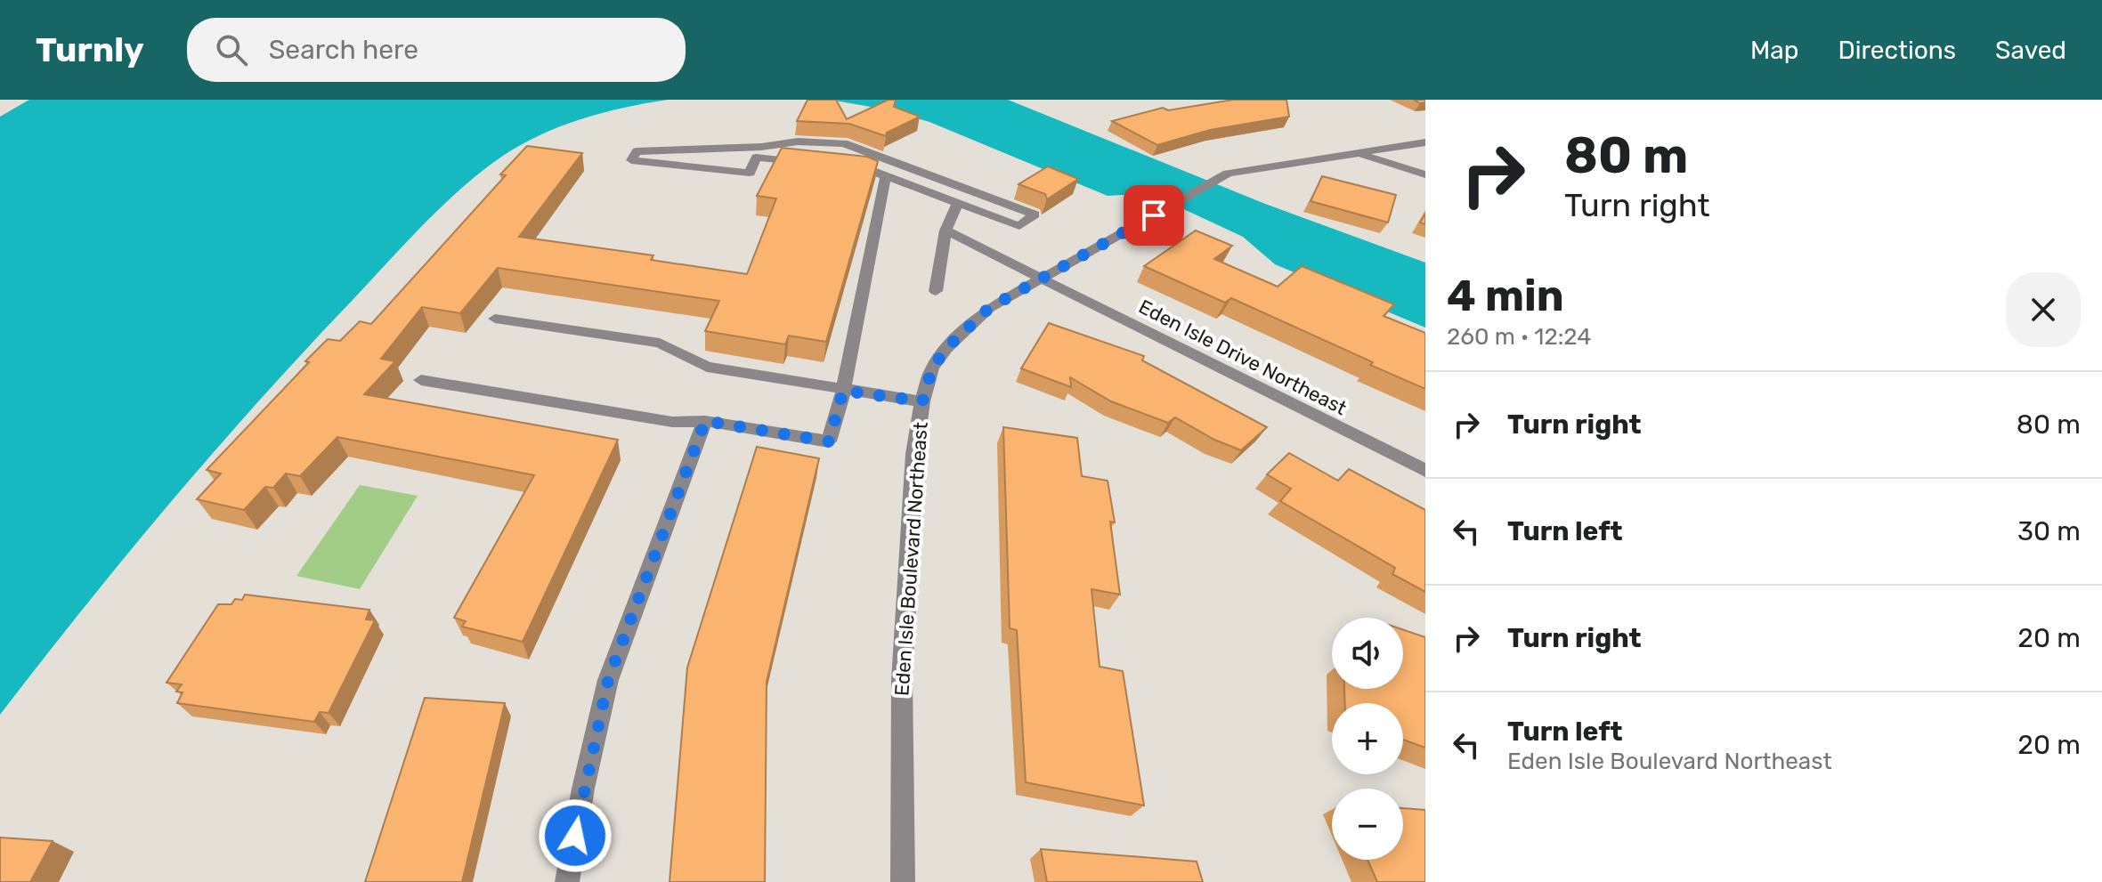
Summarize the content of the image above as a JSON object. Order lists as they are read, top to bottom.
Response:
{
  "streets": {
    "street": ["Eden Isle Drive Northeast", "Eden Isle Boulevard Northeast"]
  },
  "crossings": [
    ["Eden Isle Drive Northeast", "Eden Isle Boulevard Northeast"]
  ],
  "page": {
    "header": "Turnly",
    "search": "Search here",
    "nav": ["Map", "Directions", "Saved"],
    "turn": ["80 m", "Turn right"],
    "heading": ["4 min", "260 m · 12:24"],
    "list": [
      {
        "name": "Turn right",
        "value": "80 m"
      },
      {
        "name": "Turn left",
        "value": "30 m"
      },
      {
        "name": "Turn right",
        "value": "20 m"
      },
      {
        "name": "Turn left",
        "note": "Eden Isle Boulevard Northeast",
        "value": "20 m"
      }
    ],
    "map_buttons": ["+", "−"]
  }
}
